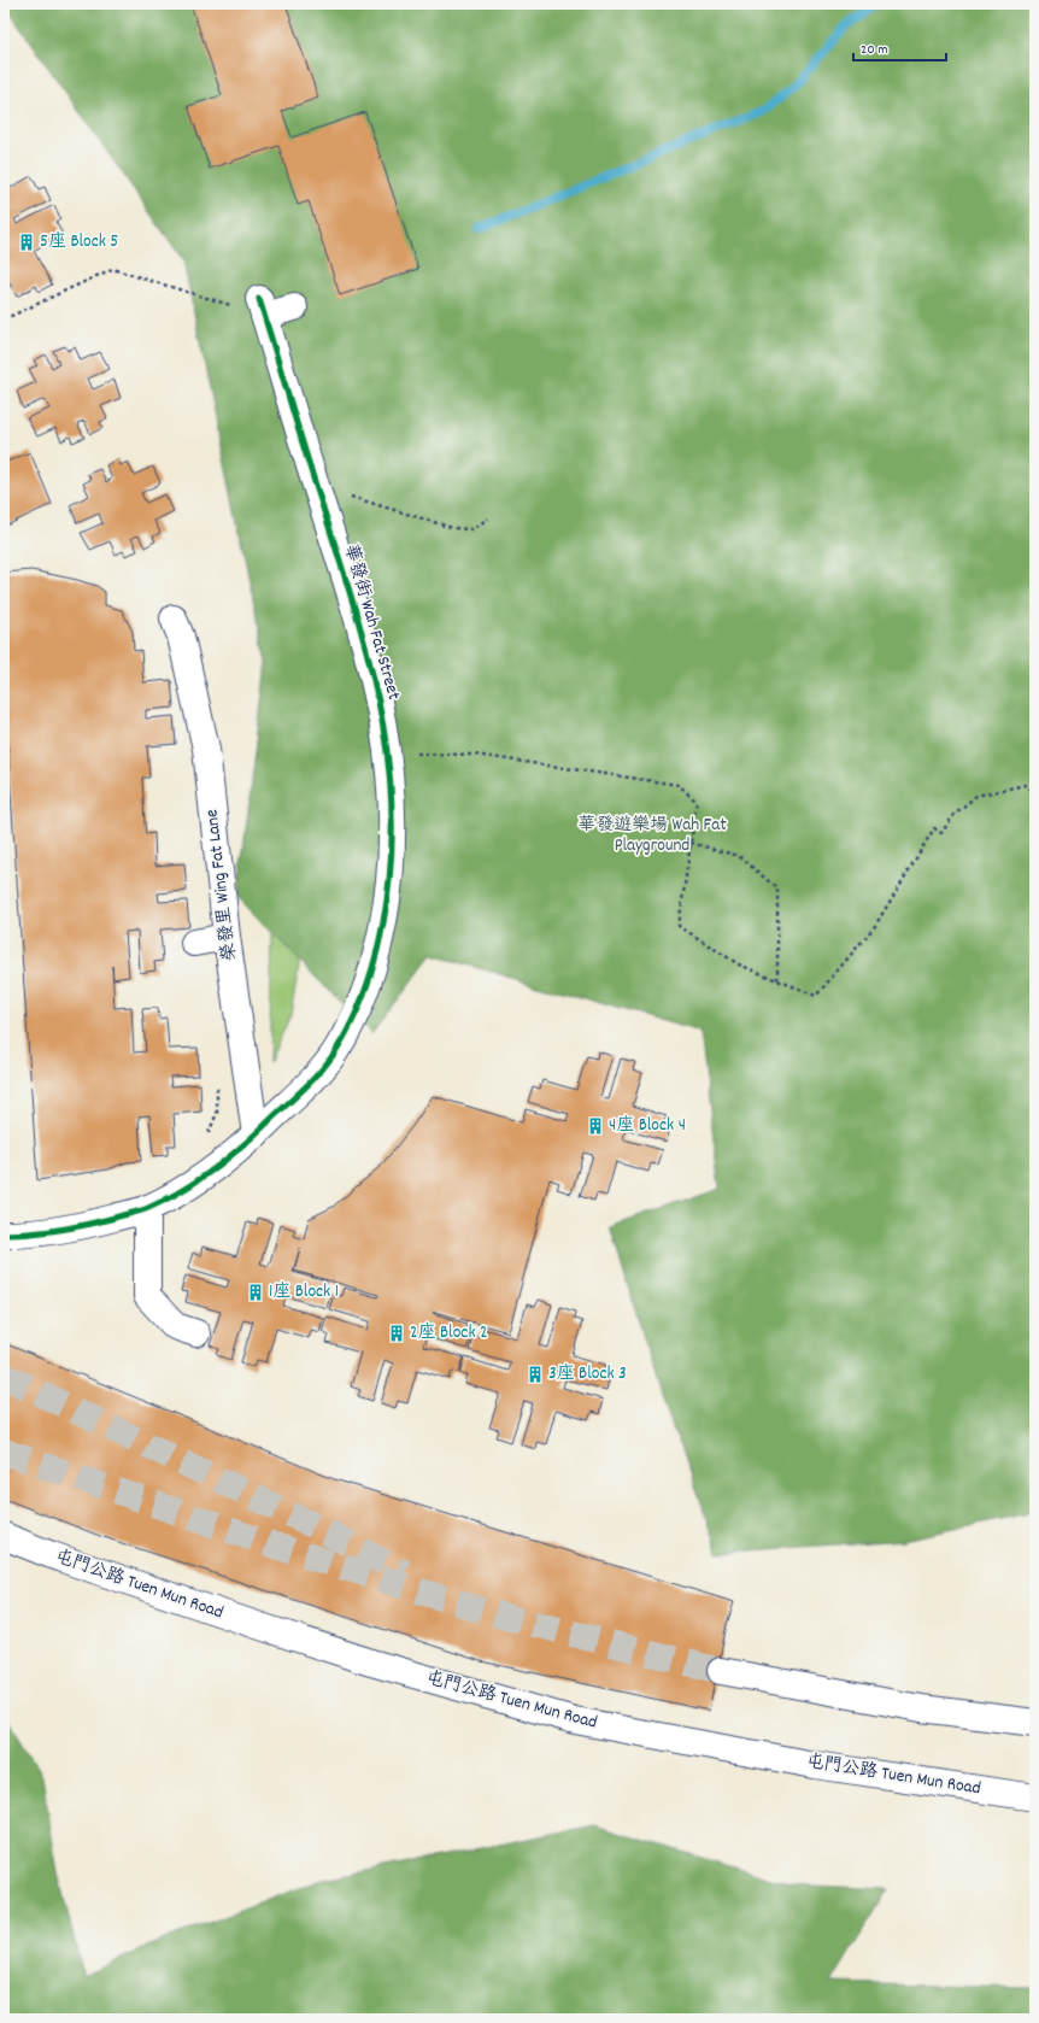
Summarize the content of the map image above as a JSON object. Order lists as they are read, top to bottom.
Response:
{
  "streets": {
    "main road": ["華發街 Wah Fat Street", "榮發里 Wing Fat Lane", "屯門公路 Tuen Mun Road"]
  },
  "crossings": [
    ["華發街 Wah Fat Street", "榮發里 Wing Fat Lane"]
  ],
  "parks": ["華發遊樂場 Wah Fat Playground"],
  "places": {
    "building": [
      "5座 Block 5",
      "4座 Block 4",
      "1座 Block 1",
      "2座 Block 2",
      "3座 Block 3"
    ]
  },
  "scale_bar": "20 m"
}
